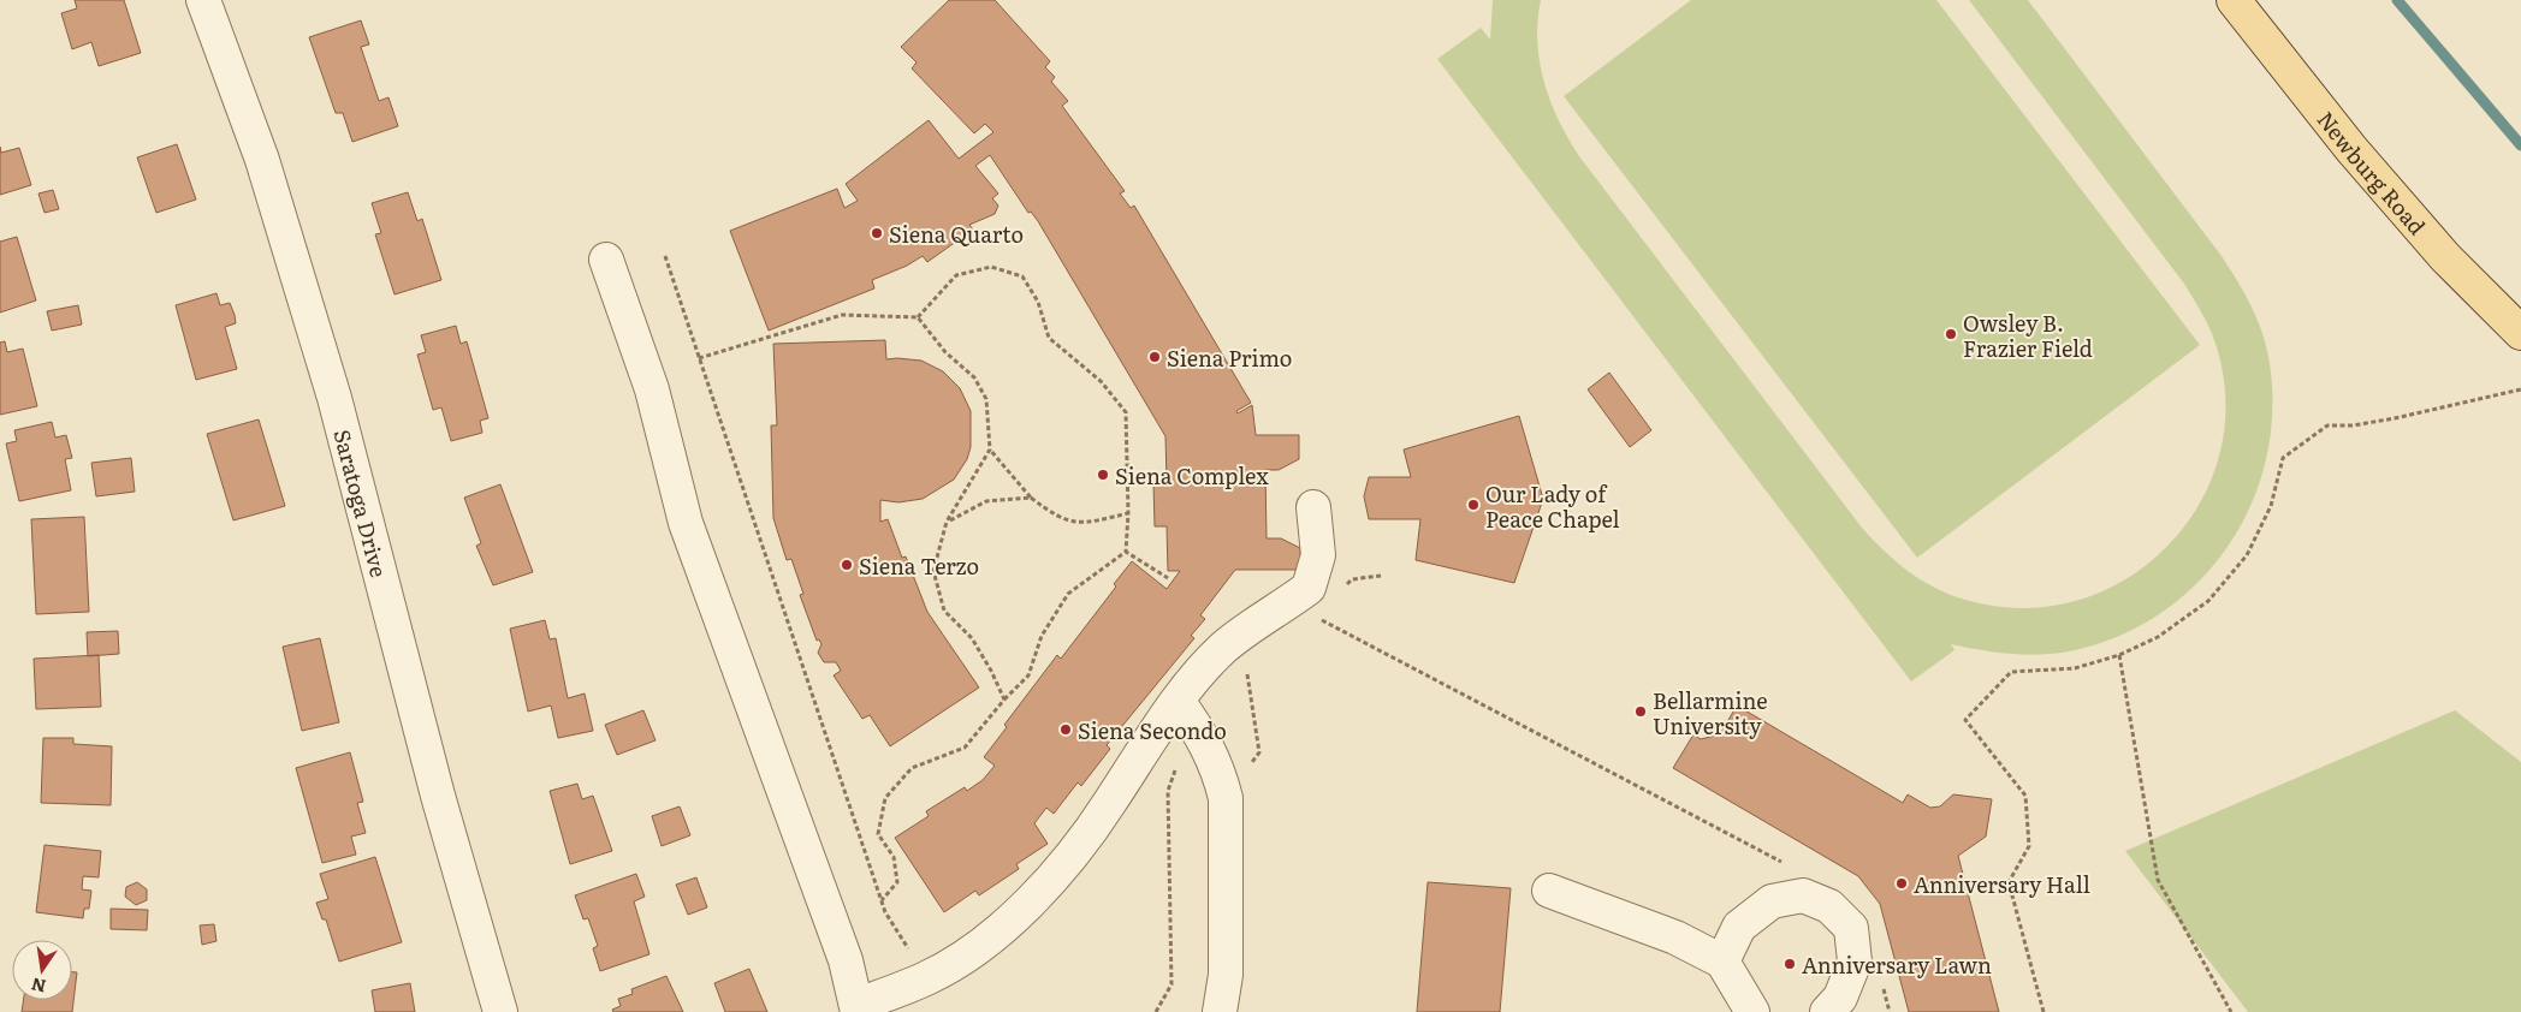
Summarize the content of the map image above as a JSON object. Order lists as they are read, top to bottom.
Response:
{
  "streets": {
    "main road": ["Newburg Road"],
    "street": ["Saratoga Drive"]
  },
  "places": [
    "Siena Quarto",
    "Owsley B. Frazier Field",
    "Siena Primo",
    "Siena Complex",
    "Our Lady of Peace Chapel",
    "Siena Terzo",
    "Bellarmine University",
    "Siena Secondo",
    "Anniversary Hall",
    "Anniversary Lawn"
  ],
  "north": "bottom"
}
